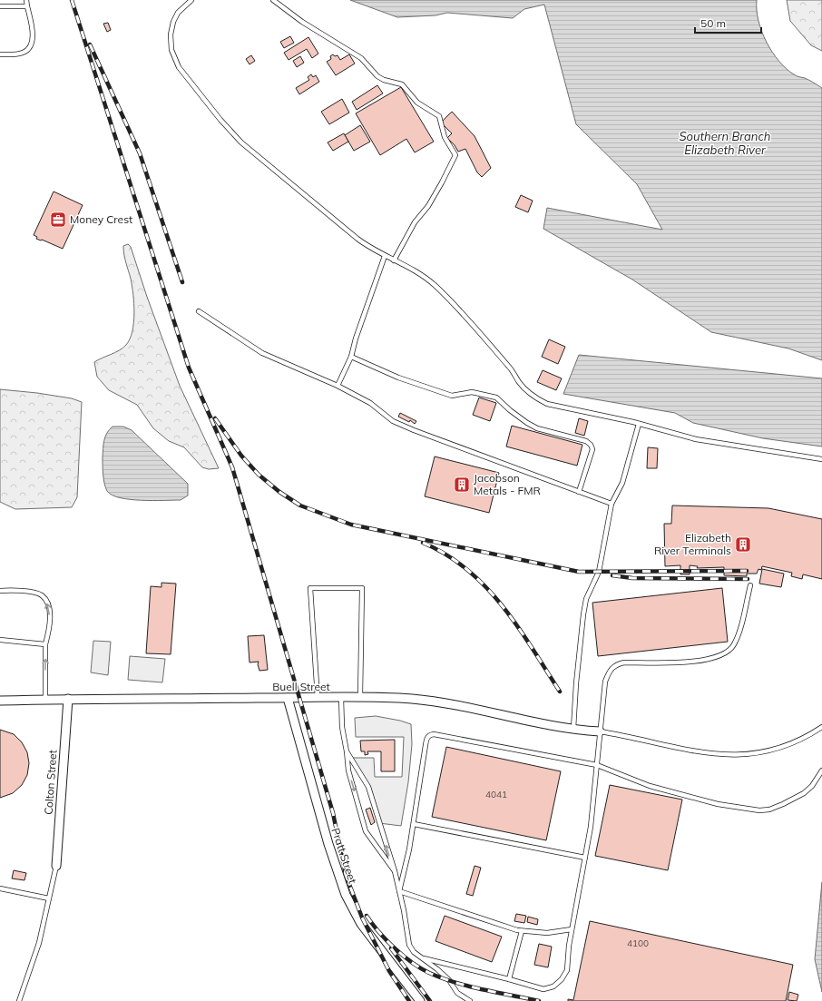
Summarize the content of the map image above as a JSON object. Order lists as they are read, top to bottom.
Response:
{
  "streets": {
    "street": ["Buell Street", "Colton Street", "Pratt Street"]
  },
  "crossings": [
    ["Buell Street", "Colton Street"],
    ["Buell Street", "Pratt Street"]
  ],
  "water": ["Southern Branch Elizabeth River"],
  "places": {
    "office": ["Money Crest"],
    "building": ["Jacobson Metals - FMR", "Elizabeth River Terminals"]
  },
  "house_numbers": ["4041", "4100"],
  "scale_bar": "50 m"
}
